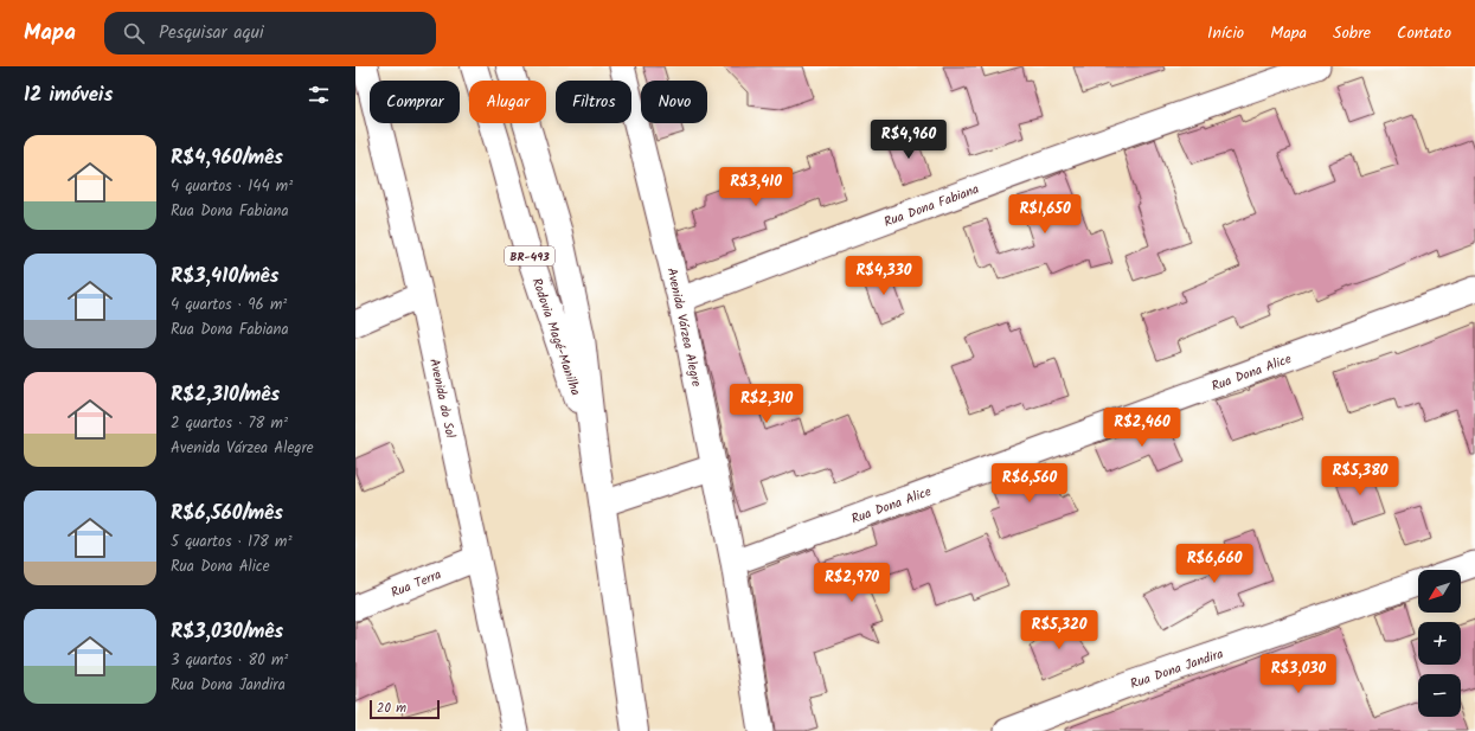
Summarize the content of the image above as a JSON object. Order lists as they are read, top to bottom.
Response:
{
  "streets": {
    "highway": ["BR-493", "Rodovia Magé-Manilha"],
    "street": [
      "Rua Dona Fabiana",
      "Avenida Várzea Alegre",
      "Rua Dona Alice",
      "Avenida do Sol",
      "Rua Terra",
      "Rua Dona Jandira"
    ]
  },
  "crossings": [
    ["Rua Dona Fabiana", "Avenida Várzea Alegre"],
    ["Avenida Várzea Alegre", "Rua Dona Alice"],
    ["Avenida do Sol", "Rua Terra"]
  ],
  "scale_bar": "20 m",
  "north": "bottom left",
  "page": {
    "header": "Mapa",
    "search": "Pesquisar aqui",
    "nav": [
      "Início",
      "Mapa",
      "Sobre",
      "Contato"
    ],
    "heading": "12 imóveis",
    "chip": [
      "Comprar",
      "Alugar",
      "Filtros",
      "Novo"
    ],
    "price": [
      "R$4,960",
      "R$3,410",
      "R$1,650",
      "R$4,330",
      "R$2,310",
      "R$2,460",
      "R$5,380",
      "R$6,560",
      "R$6,660",
      "R$2,970",
      "R$5,320",
      "R$3,030"
    ],
    "list": [
      {
        "name": "R$4,960/mês",
        "note": "4 quartos · 144 m² · Rua Dona Fabiana"
      },
      {
        "name": "R$3,410/mês",
        "note": "4 quartos · 96 m² · Rua Dona Fabiana"
      },
      {
        "name": "R$2,310/mês",
        "note": "2 quartos · 78 m² · Avenida Várzea Alegre"
      },
      {
        "name": "R$6,560/mês",
        "note": "5 quartos · 178 m² · Rua Dona Alice"
      },
      {
        "name": "R$3,030/mês",
        "note": "3 quartos · 80 m² · Rua Dona Jandira"
      }
    ],
    "map_buttons": ["+", "−"],
    "scale": "20 m"
  }
}
